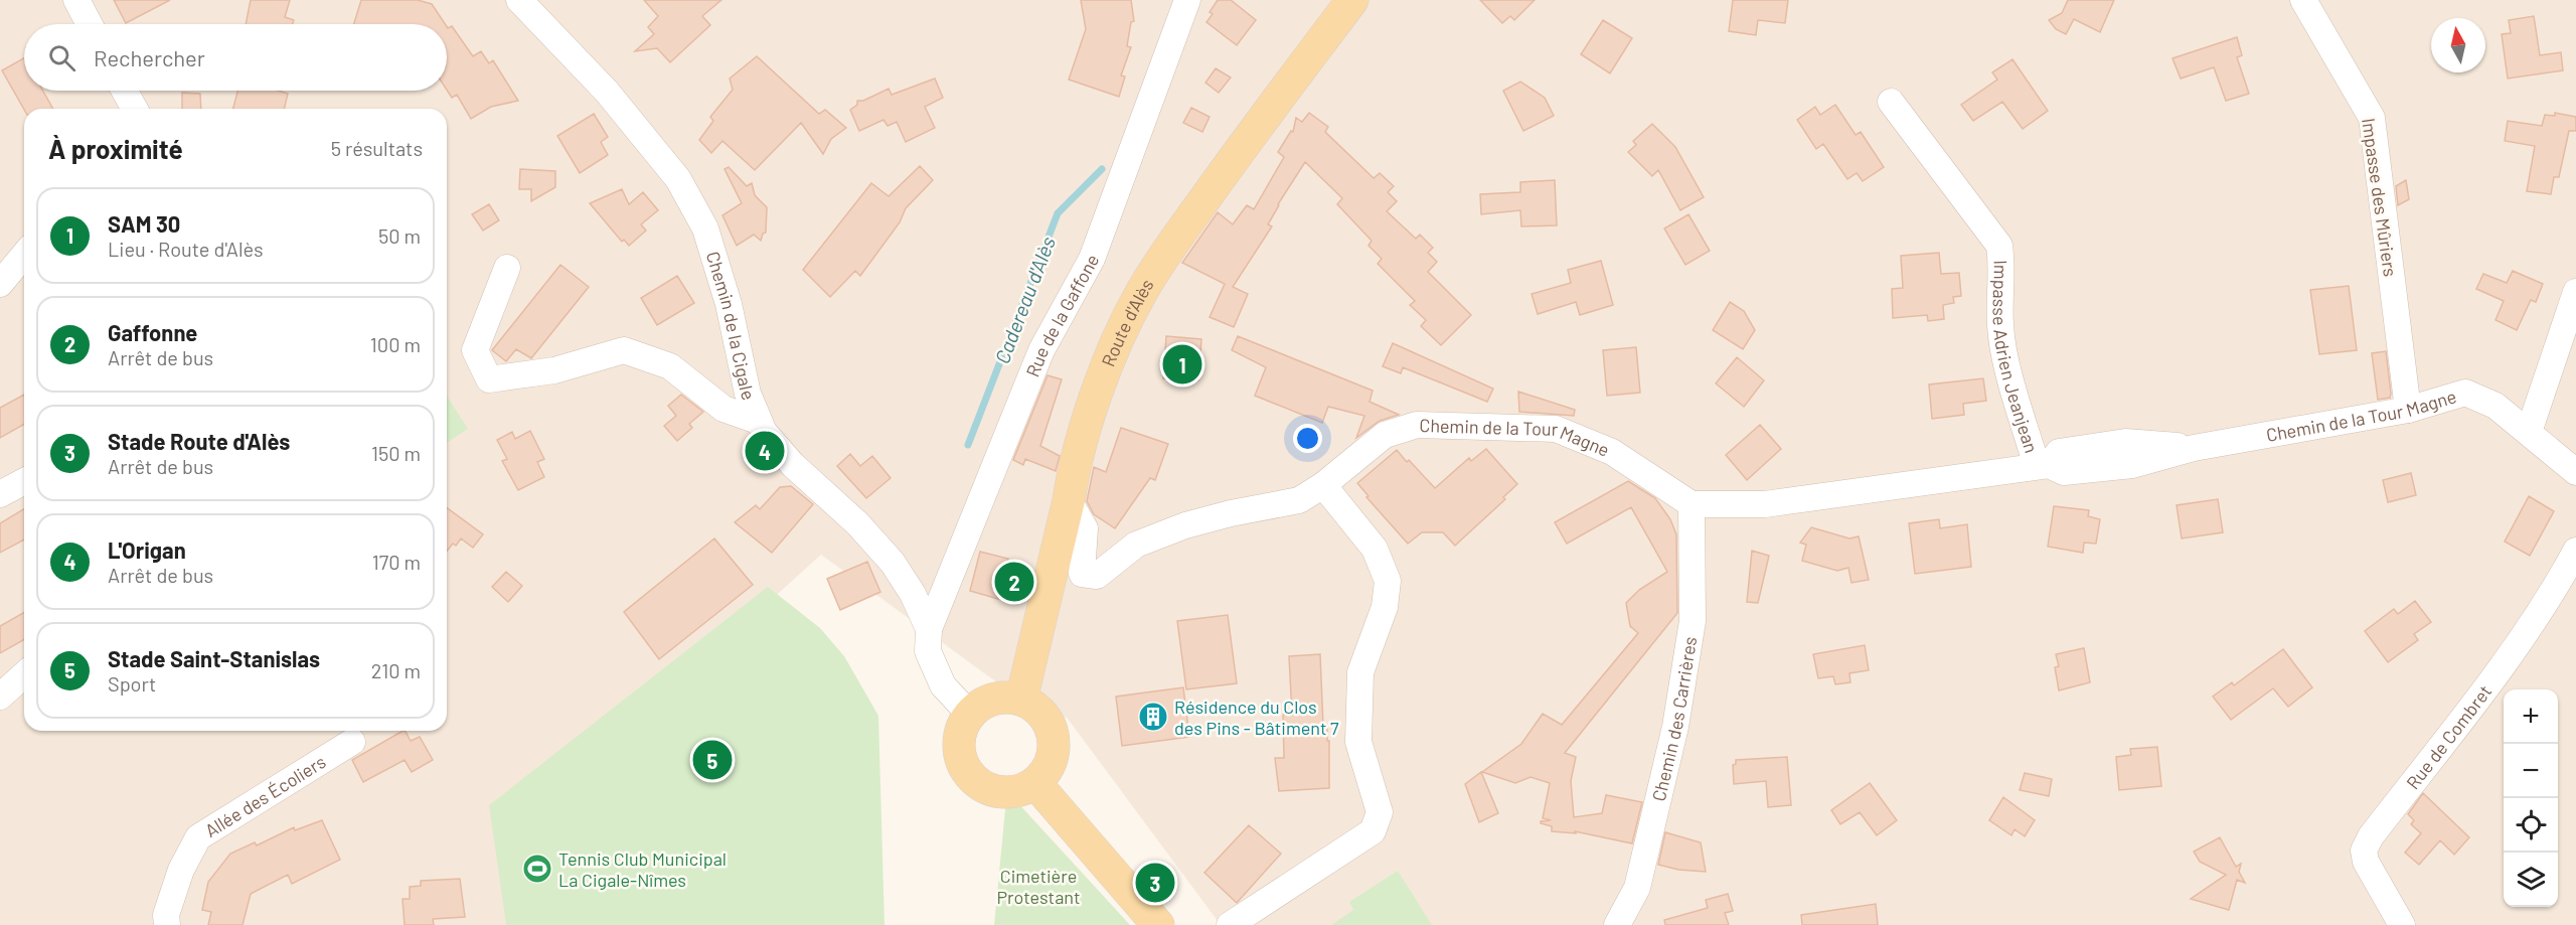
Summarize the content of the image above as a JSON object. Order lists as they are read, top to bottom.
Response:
{
  "streets": {
    "main road": ["Route d'Alès"],
    "street": [
      "Impasse des Mûriers",
      "Rue de la Gaffone",
      "Chemin de la Cigale",
      "Impasse Adrien Jeanjean",
      "Chemin de la Tour Magne",
      "Chemin des Carrières",
      "Rue de Combret",
      "Allée des Écoliers"
    ]
  },
  "crossings": [
    ["Impasse des Mûriers", "Chemin de la Tour Magne"],
    ["Rue de la Gaffone", "Chemin de la Cigale"],
    ["Route d'Alès", "Chemin de la Cigale"],
    ["Route d'Alès", "Chemin de la Tour Magne"],
    ["Impasse Adrien Jeanjean", "Chemin de la Tour Magne"],
    ["Chemin de la Tour Magne", "Chemin des Carrières"]
  ],
  "water": ["Cadereau d'Alès"],
  "parks": ["Cimetière Protestant"],
  "places": {
    "building": ["Résidence du Clos des Pins - Bâtiment 7"],
    "sports": ["Tennis Club Municipal La Cigale-Nîmes"]
  },
  "north": "top",
  "page": {
    "search": "Rechercher",
    "heading": ["À proximité", "5 résultats"],
    "list": [
      {
        "mark": "1",
        "name": "SAM 30",
        "note": "Lieu · Route d'Alès",
        "value": "50 m"
      },
      {
        "mark": "2",
        "name": "Gaffonne",
        "note": "Arrêt de bus",
        "value": "100 m"
      },
      {
        "mark": "3",
        "name": "Stade Route d'Alès",
        "note": "Arrêt de bus",
        "value": "150 m"
      },
      {
        "mark": "4",
        "name": "L'Origan",
        "note": "Arrêt de bus",
        "value": "170 m"
      },
      {
        "mark": "5",
        "name": "Stade Saint-Stanislas",
        "note": "Sport",
        "value": "210 m"
      }
    ],
    "pins": [
      "1",
      "4",
      "2",
      "5",
      "3"
    ],
    "map_buttons": ["+", "−"]
  }
}
